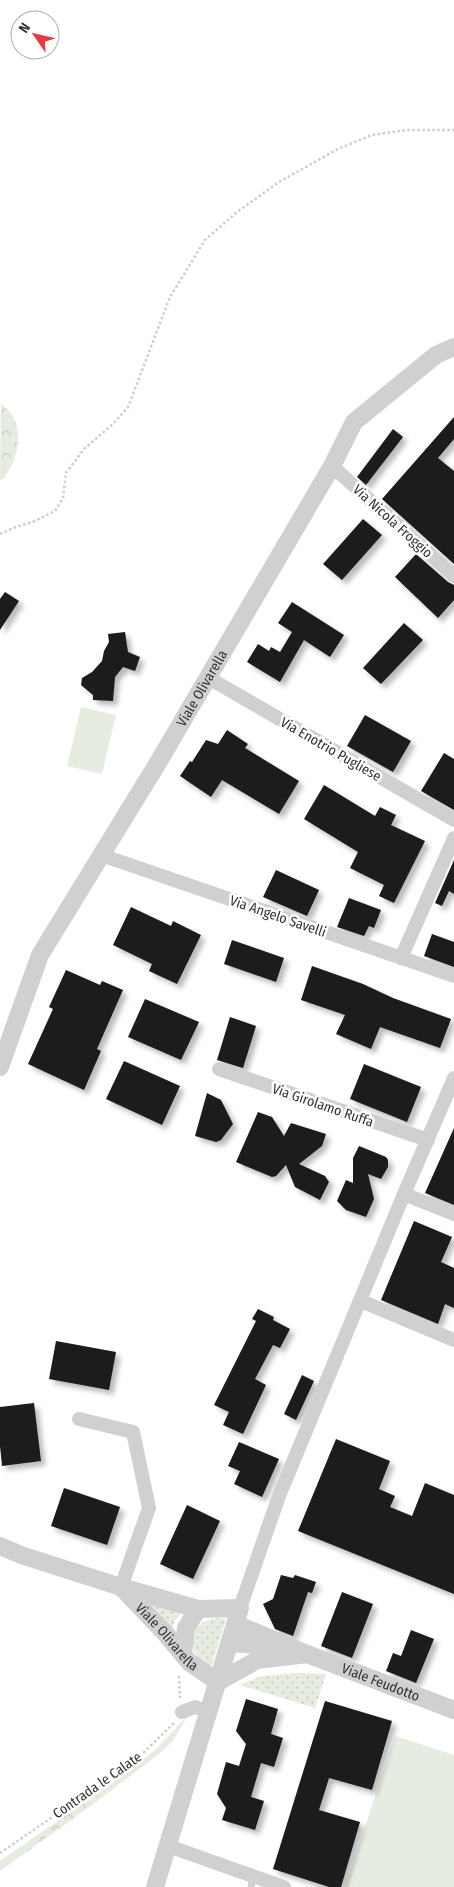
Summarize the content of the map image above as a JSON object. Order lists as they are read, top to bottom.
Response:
{
  "streets": {
    "street": [
      "Via Nicola Froggio",
      "Viale Olivarella",
      "Via Enotrio Pugliese",
      "Via Angelo Savelli",
      "Via Girolamo Ruffa",
      "Viale Feudotto"
    ],
    "path": ["Contrada le Calate"]
  },
  "crossings": [
    ["Via Nicola Froggio", "Viale Olivarella"],
    ["Viale Olivarella", "Via Enotrio Pugliese"],
    ["Viale Olivarella", "Via Angelo Savelli"],
    ["Viale Olivarella", "Viale Feudotto"]
  ],
  "north": "top left"
}
